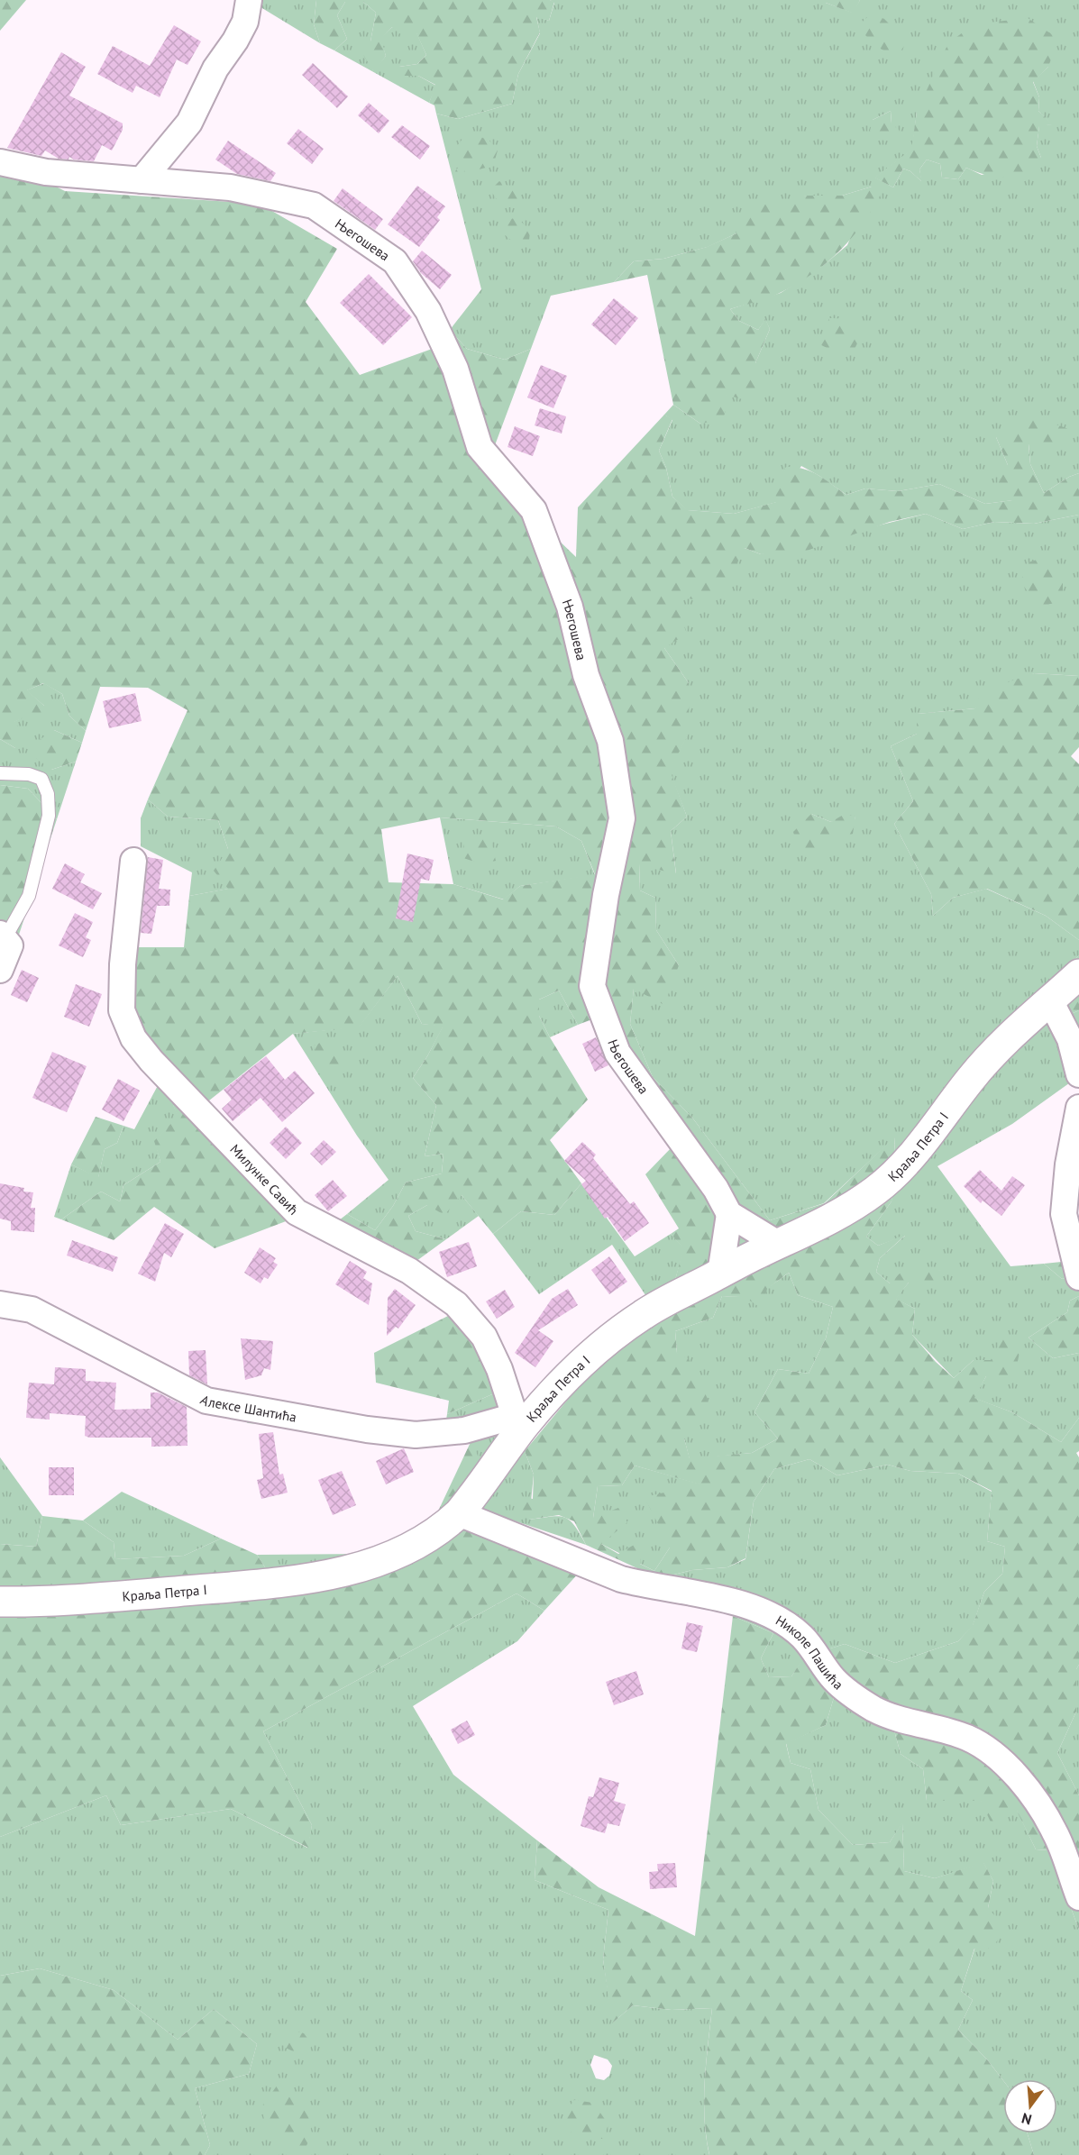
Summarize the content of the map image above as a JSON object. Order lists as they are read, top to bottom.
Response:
{
  "streets": {
    "street": [
      "Његошева",
      "Краља Петра I",
      "Милунке Савић",
      "Алексе Шантића",
      "Николе Пашића"
    ]
  },
  "crossings": [
    ["Краља Петра I", "Милунке Савић"],
    ["Краља Петра I", "Алексе Шантића"],
    ["Краља Петра I", "Николе Пашића"],
    ["Милунке Савић", "Алексе Шантића"]
  ],
  "north": "bottom"
}
